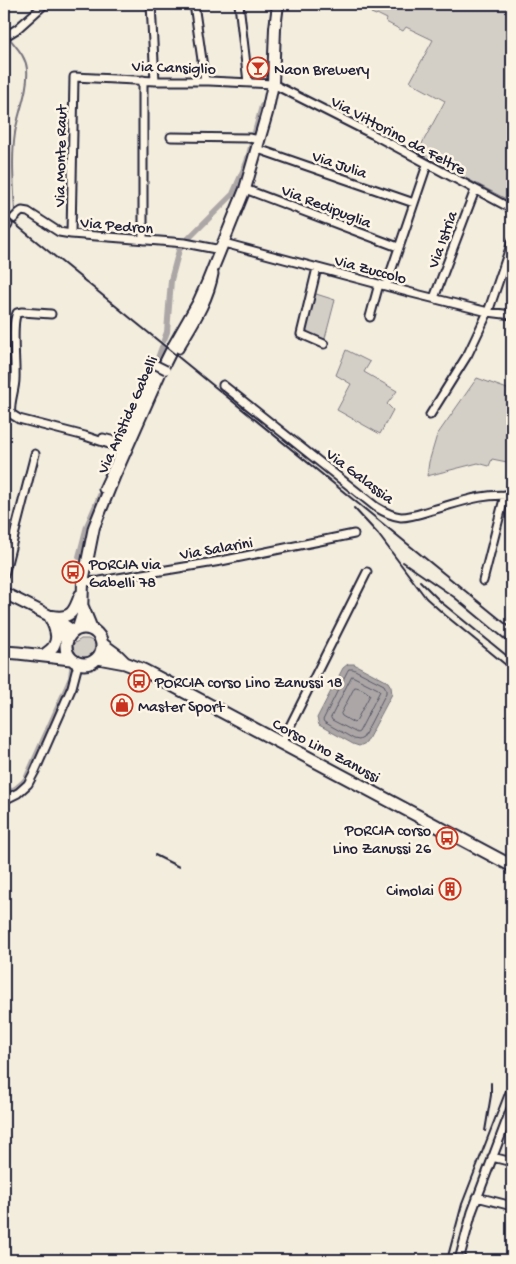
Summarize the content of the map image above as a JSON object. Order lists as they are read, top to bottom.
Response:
{
  "streets": {
    "main road": ["Via Aristide Gabelli", "Corso Lino Zanussi"],
    "street": [
      "Via Cansiglio",
      "Via Vittorino da Feltre",
      "Via Monte Raut",
      "Via Julia",
      "Via Redipuglia",
      "Via Pedron",
      "Via Istria",
      "Via Zuccolo",
      "Via Galassia",
      "Via Salarini"
    ]
  },
  "crossings": [
    ["Via Cansiglio", "Via Vittorino da Feltre"],
    ["Via Cansiglio", "Via Monte Raut"],
    ["Via Cansiglio", "Via Aristide Gabelli"],
    ["Via Vittorino da Feltre", "Via Istria"],
    ["Via Vittorino da Feltre", "Via Aristide Gabelli"],
    ["Via Monte Raut", "Via Pedron"],
    ["Via Julia", "Via Aristide Gabelli"],
    ["Via Redipuglia", "Via Aristide Gabelli"],
    ["Via Pedron", "Via Zuccolo"],
    ["Via Pedron", "Via Aristide Gabelli"],
    ["Via Istria", "Via Zuccolo"],
    ["Via Zuccolo", "Via Aristide Gabelli"],
    ["Via Aristide Gabelli", "Via Salarini"],
    ["Via Aristide Gabelli", "Corso Lino Zanussi"]
  ],
  "places": {
    "bar": ["Naon Brewery"],
    "bus stop": ["PORCIA via Gabelli 78", "PORCIA corso Lino Zanussi 18", "PORCIA corso Lino Zanussi 26"],
    "shop": ["Master Sport"],
    "building": ["Cimolai"]
  }
}
